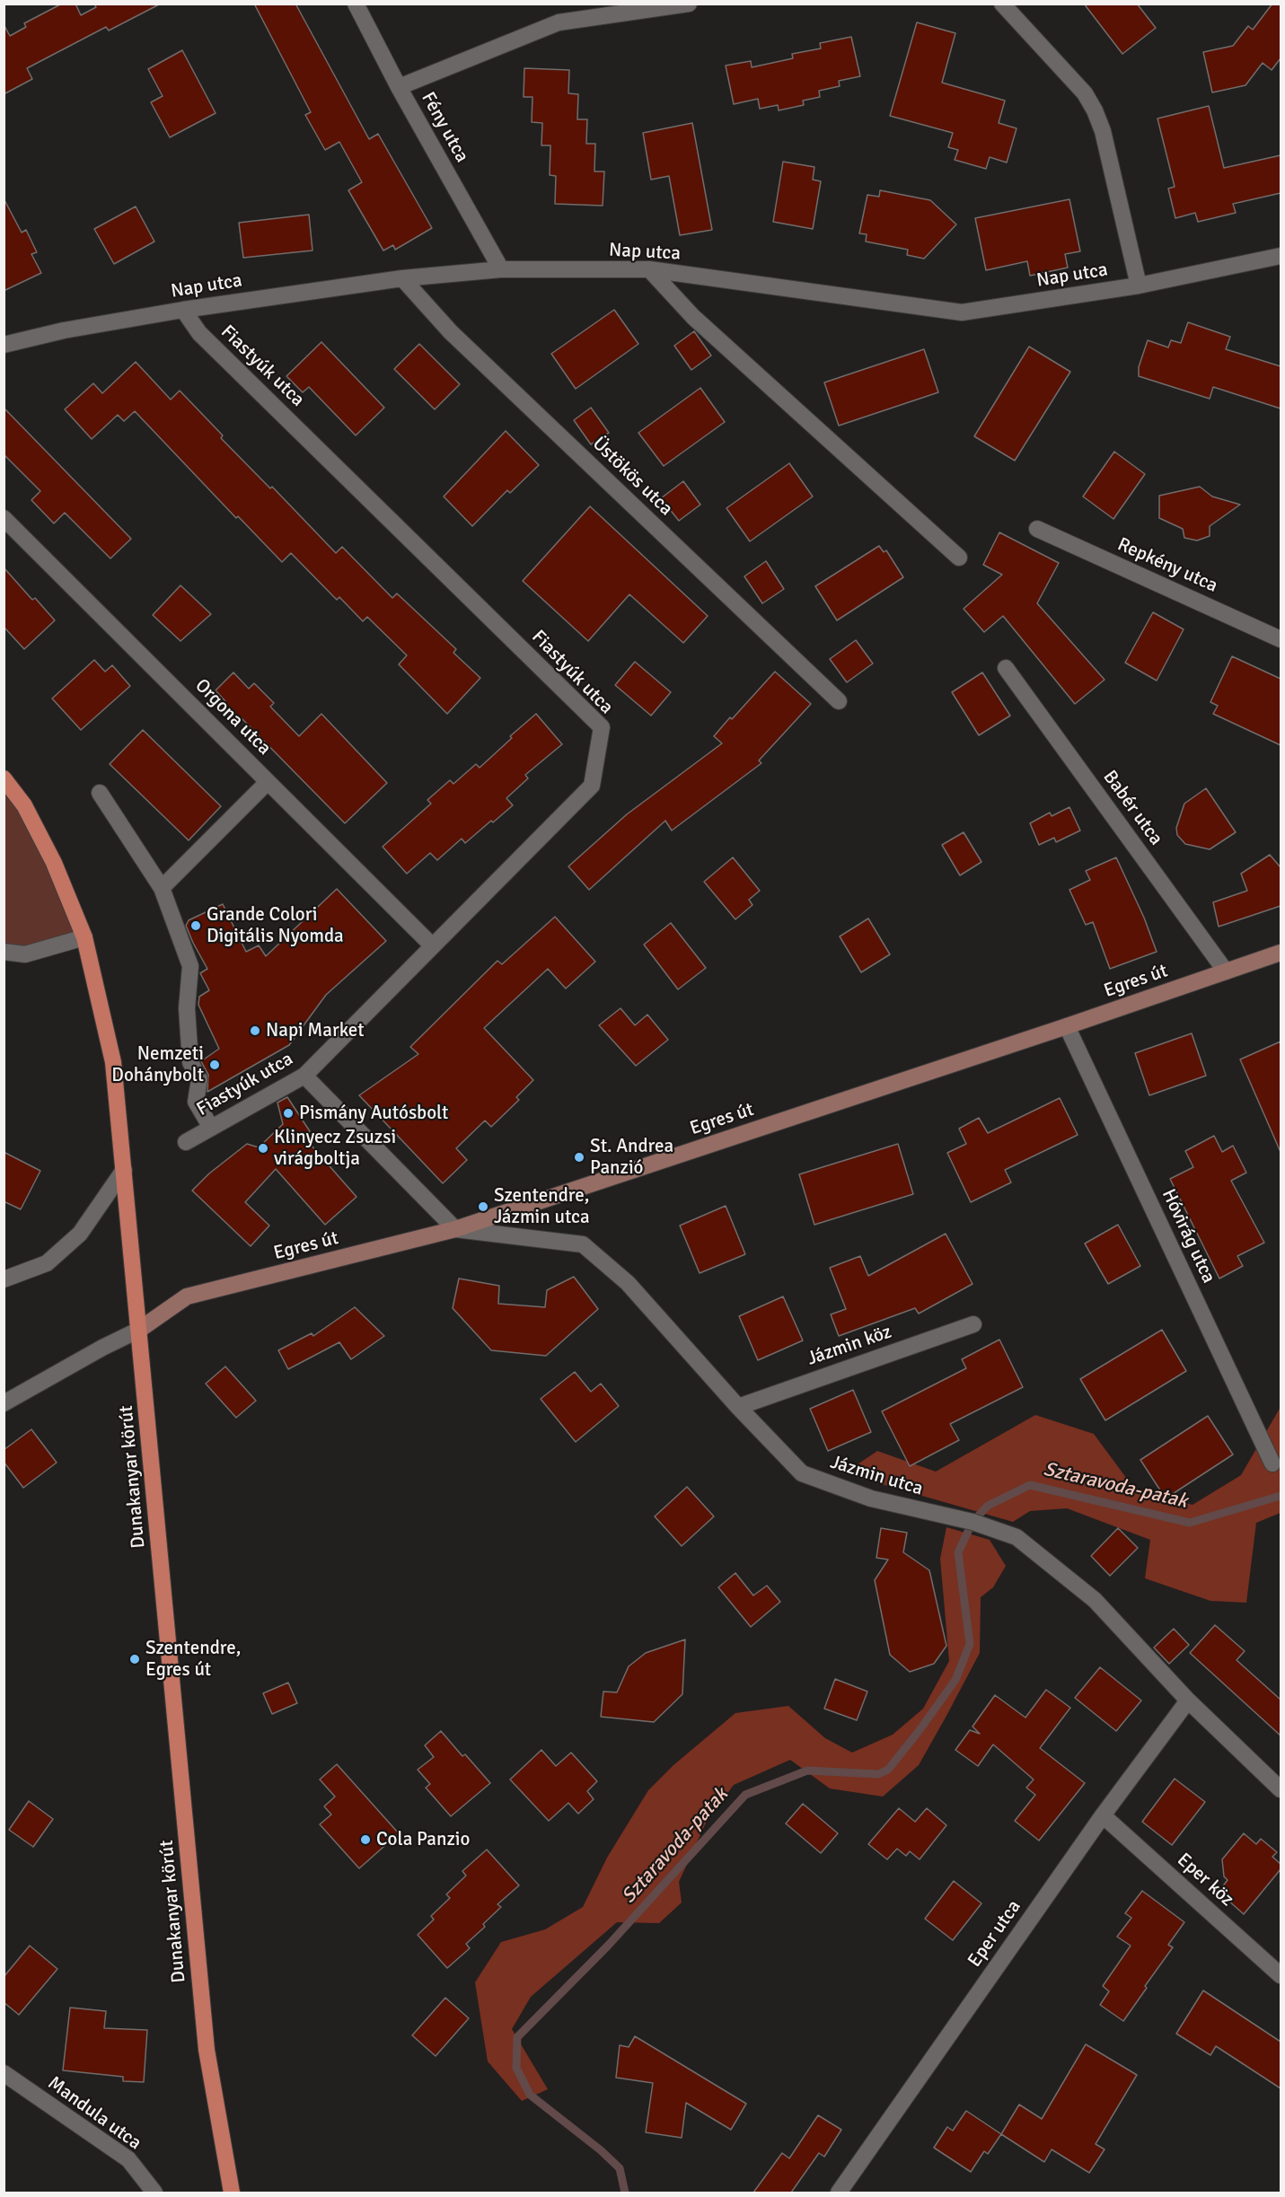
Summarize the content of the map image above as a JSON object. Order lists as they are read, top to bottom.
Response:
{
  "streets": {
    "main road": ["Dunakanyar körút"],
    "street": [
      "Fény utca",
      "Nap utca",
      "Fiastyúk utca",
      "Üstökös utca",
      "Repkény utca",
      "Orgona utca",
      "Babér utca",
      "Egres út",
      "Hóvirág utca",
      "Jázmin köz",
      "Jázmin utca",
      "Eper köz",
      "Eper utca",
      "Mandula utca"
    ]
  },
  "crossings": [
    ["Fény utca", "Nap utca"],
    ["Nap utca", "Fiastyúk utca"],
    ["Nap utca", "Üstökös utca"],
    ["Fiastyúk utca", "Orgona utca"],
    ["Babér utca", "Egres út"],
    ["Egres út", "Hóvirág utca"],
    ["Egres út", "Jázmin utca"],
    ["Egres út", "Dunakanyar körút"],
    ["Jázmin köz", "Jázmin utca"],
    ["Jázmin utca", "Eper utca"],
    ["Eper köz", "Eper utca"]
  ],
  "water": ["Sztaravoda-patak"],
  "places": [
    "Grande Colori Digitális Nyomda",
    "Napi Market",
    "Nemzeti Dohánybolt",
    "Pismány Autósbolt",
    "Klinyecz Zsuzsi virágboltja",
    "St. Andrea Panzió",
    "Szentendre, Jázmin utca",
    "Szentendre, Egres út",
    "Cola Panzio"
  ]
}
